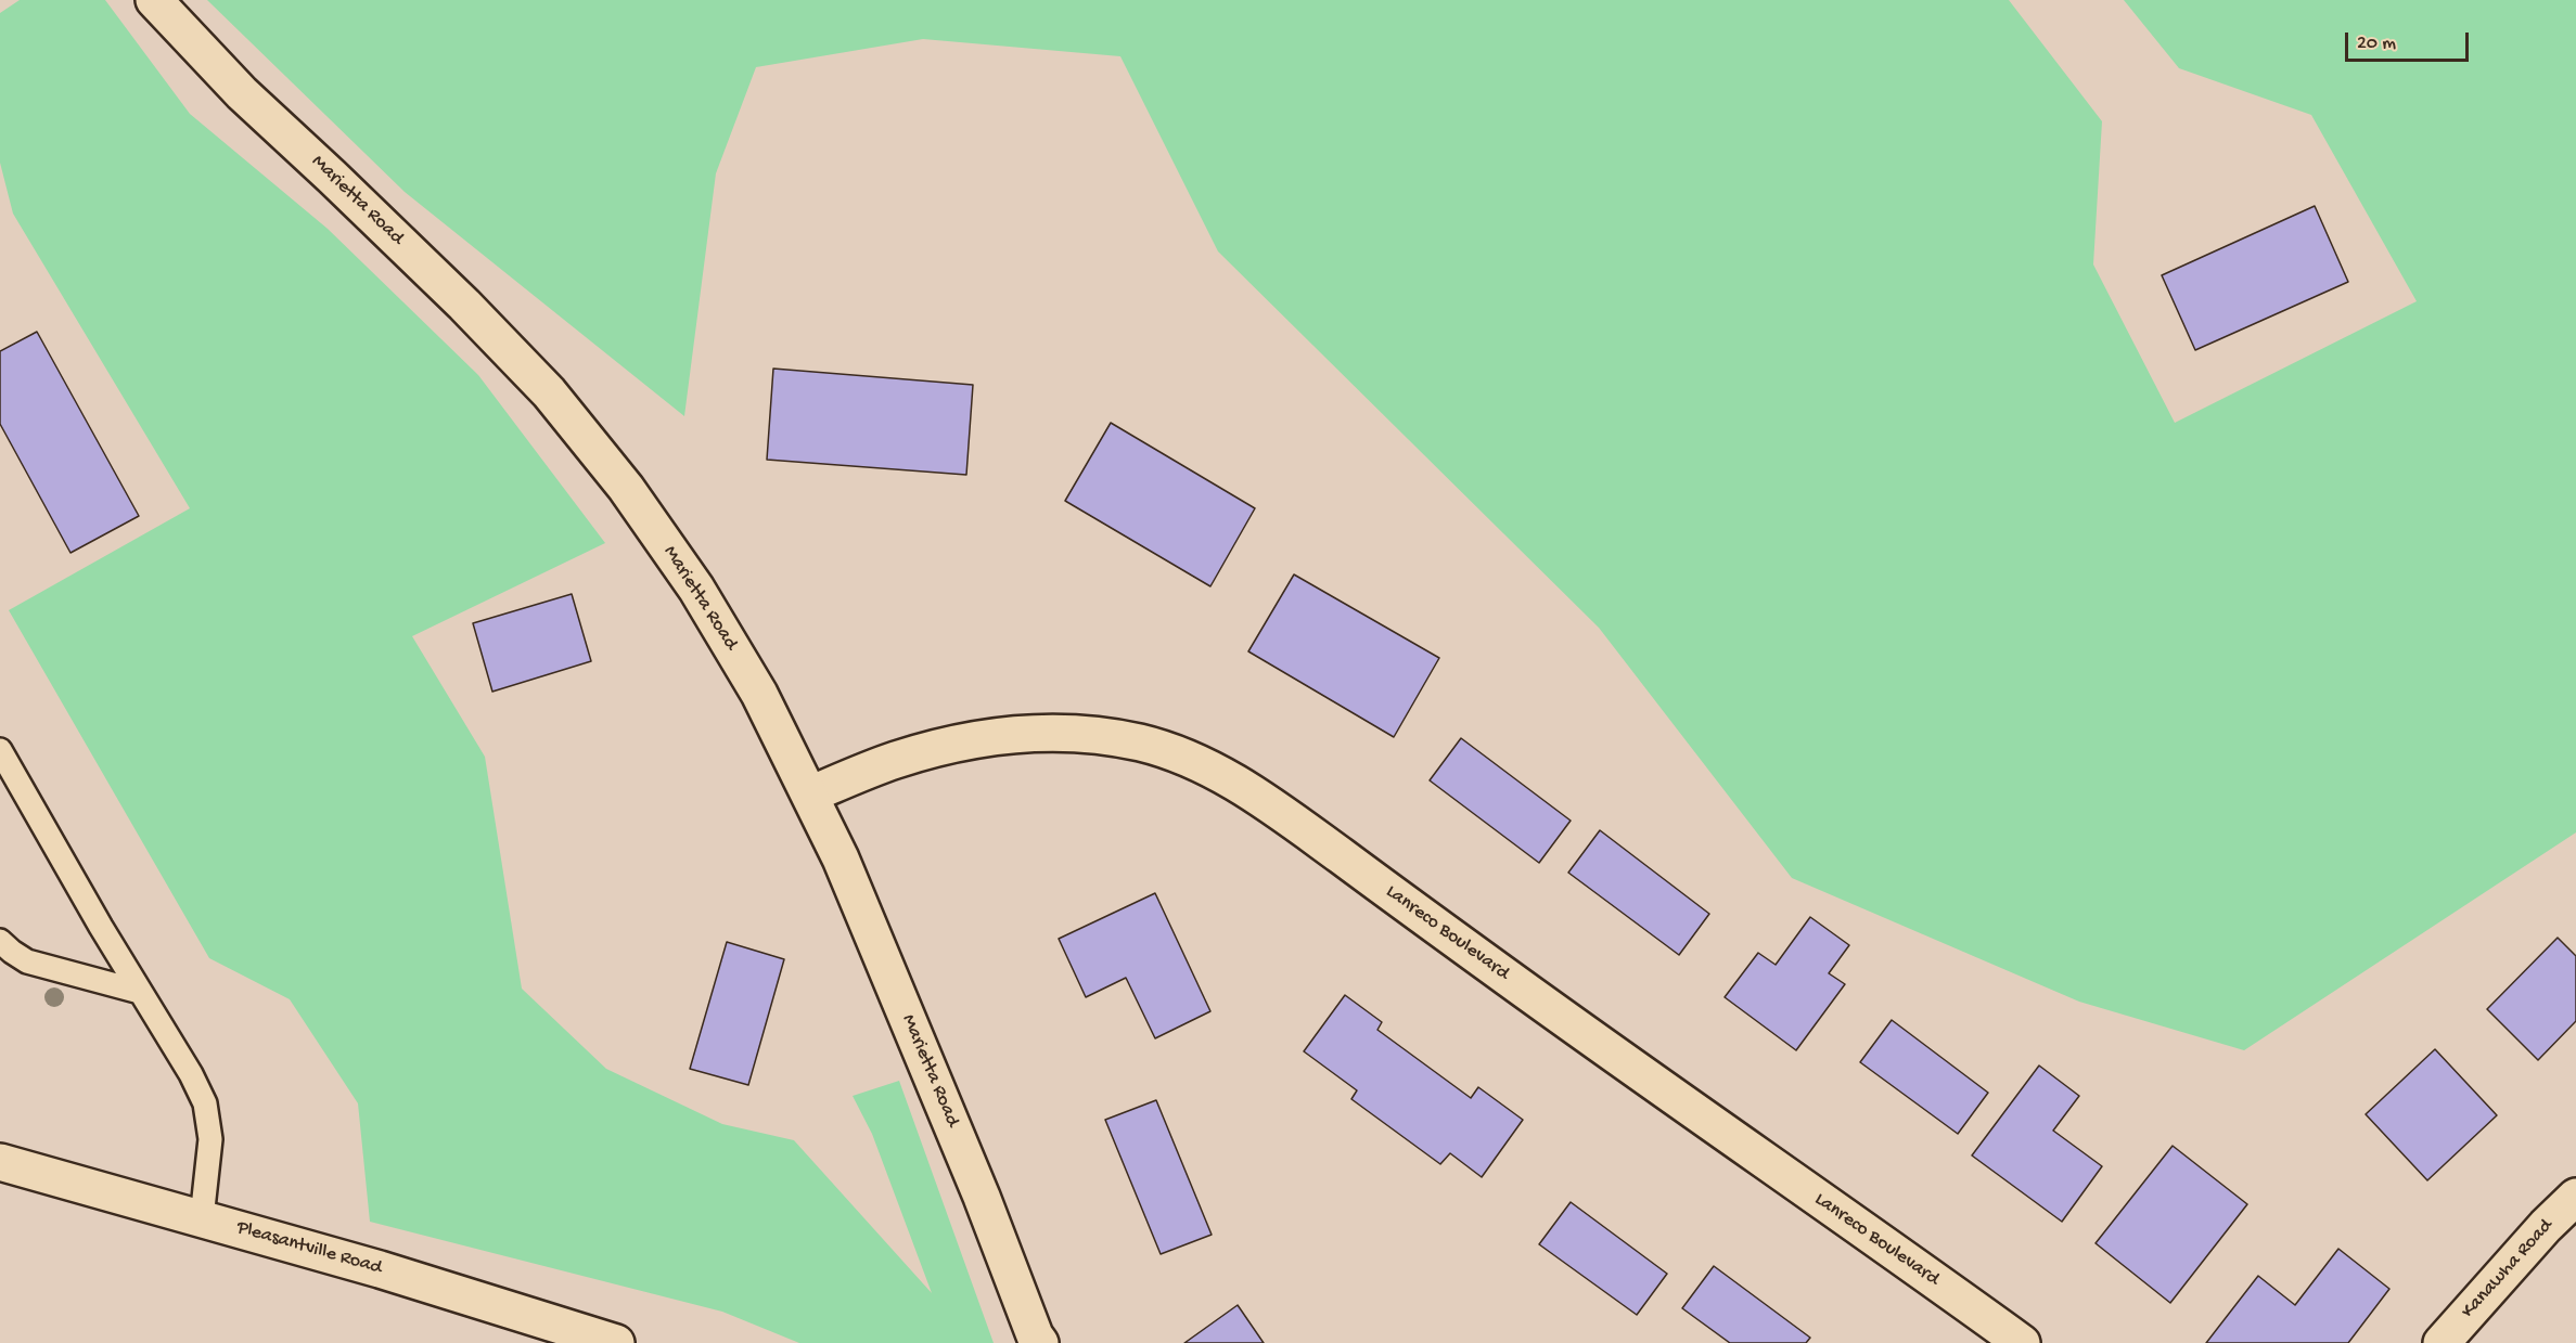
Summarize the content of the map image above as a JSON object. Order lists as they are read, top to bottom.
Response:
{
  "streets": {
    "street": [
      "Marietta Road",
      "Lanreco Boulevard",
      "Pleasantville Road",
      "Kanawha Road"
    ]
  },
  "crossings": [
    ["Marietta Road", "Lanreco Boulevard"]
  ],
  "scale_bar": "20 m"
}
